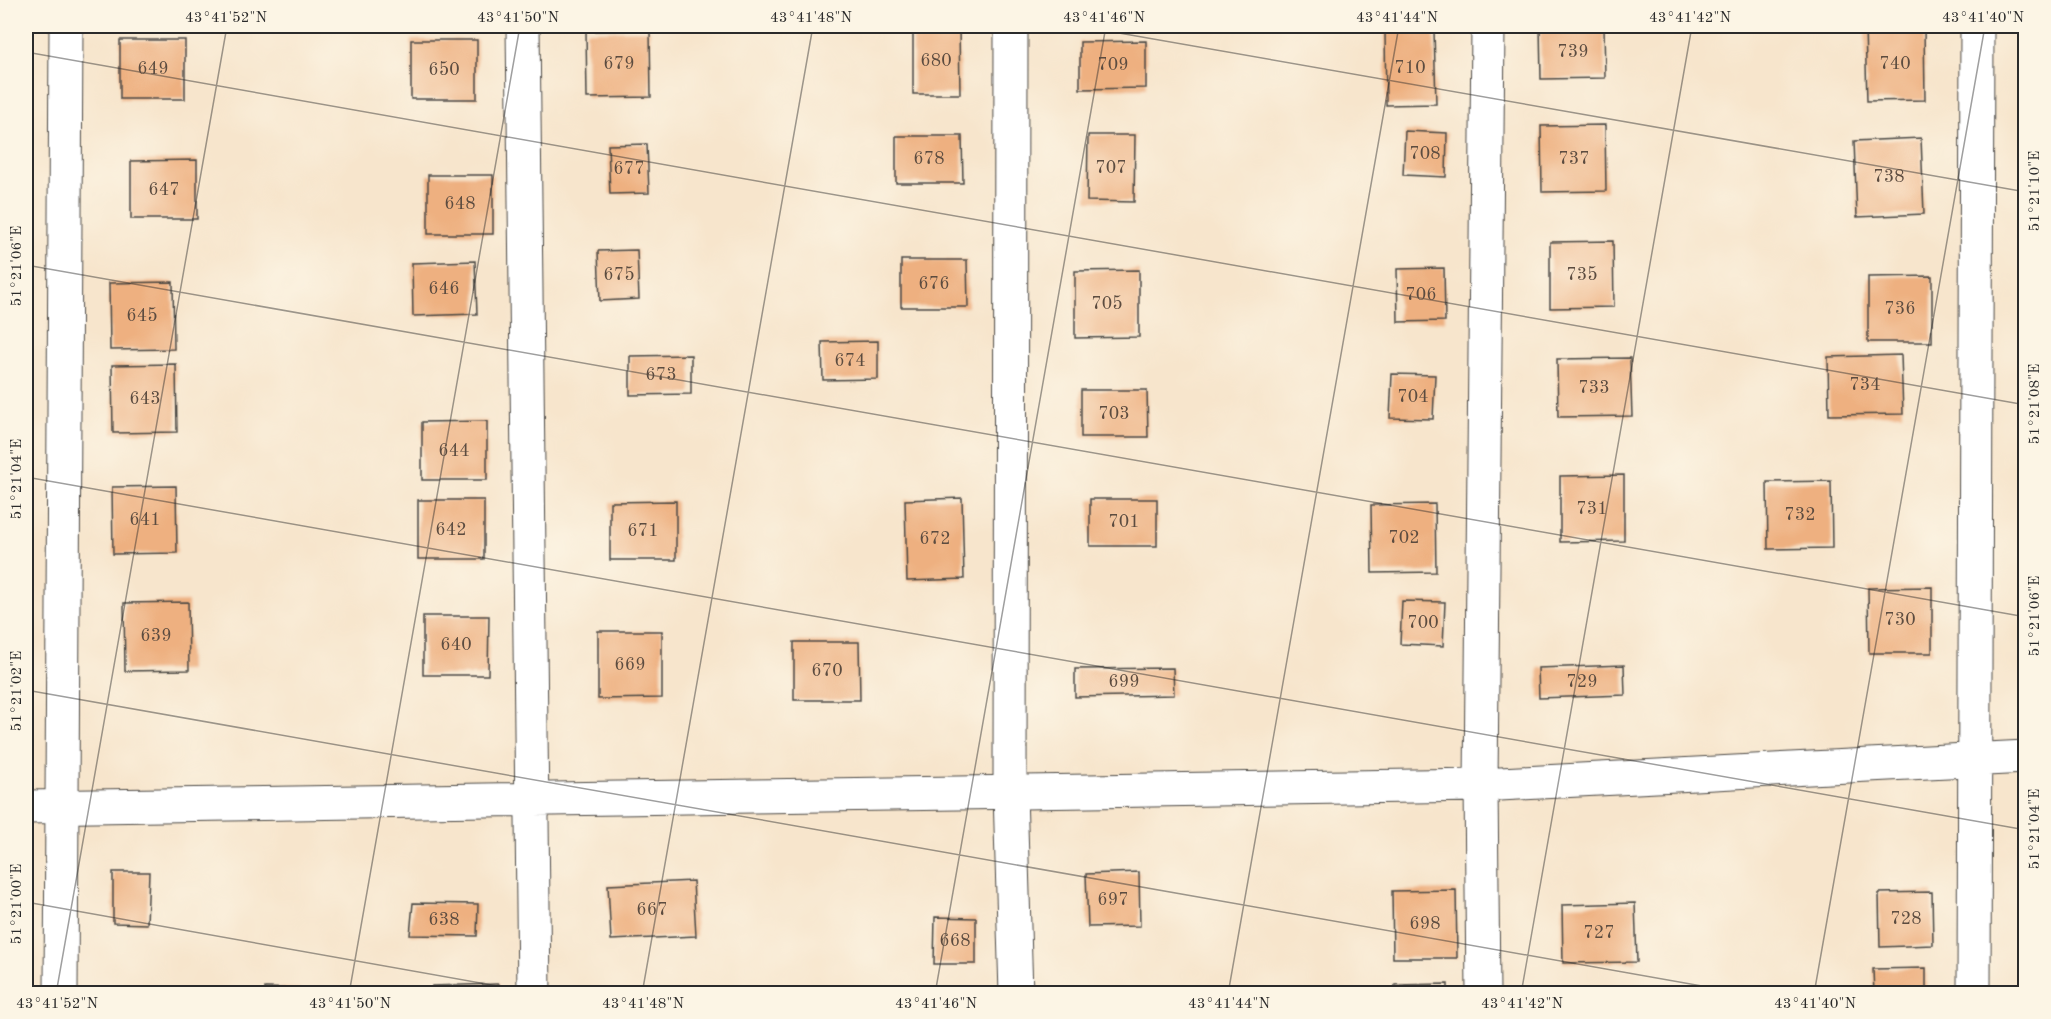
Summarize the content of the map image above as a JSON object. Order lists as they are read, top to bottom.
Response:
{
  "house_numbers": [
    "739",
    "680",
    "679",
    "740",
    "709",
    "710",
    "649",
    "650",
    "708",
    "678",
    "737",
    "707",
    "677",
    "738",
    "647",
    "648",
    "675",
    "735",
    "676",
    "646",
    "706",
    "705",
    "736",
    "645",
    "674",
    "673",
    "734",
    "733",
    "704",
    "643",
    "703",
    "644",
    "731",
    "732",
    "641",
    "701",
    "642",
    "671",
    "702",
    "672",
    "730",
    "700",
    "639",
    "640",
    "669",
    "670",
    "699",
    "729",
    "697",
    "667",
    "728",
    "638",
    "698",
    "727",
    "668"
  ],
  "coordinates": [
    "43°41'52\"N",
    "43°41'50\"N",
    "43°41'48\"N",
    "43°41'46\"N",
    "43°41'44\"N",
    "43°41'42\"N",
    "43°41'40\"N",
    "51°21'10\"E",
    "51°21'06\"E",
    "51°21'08\"E",
    "51°21'04\"E",
    "51°21'02\"E",
    "51°21'00\"E"
  ]
}
